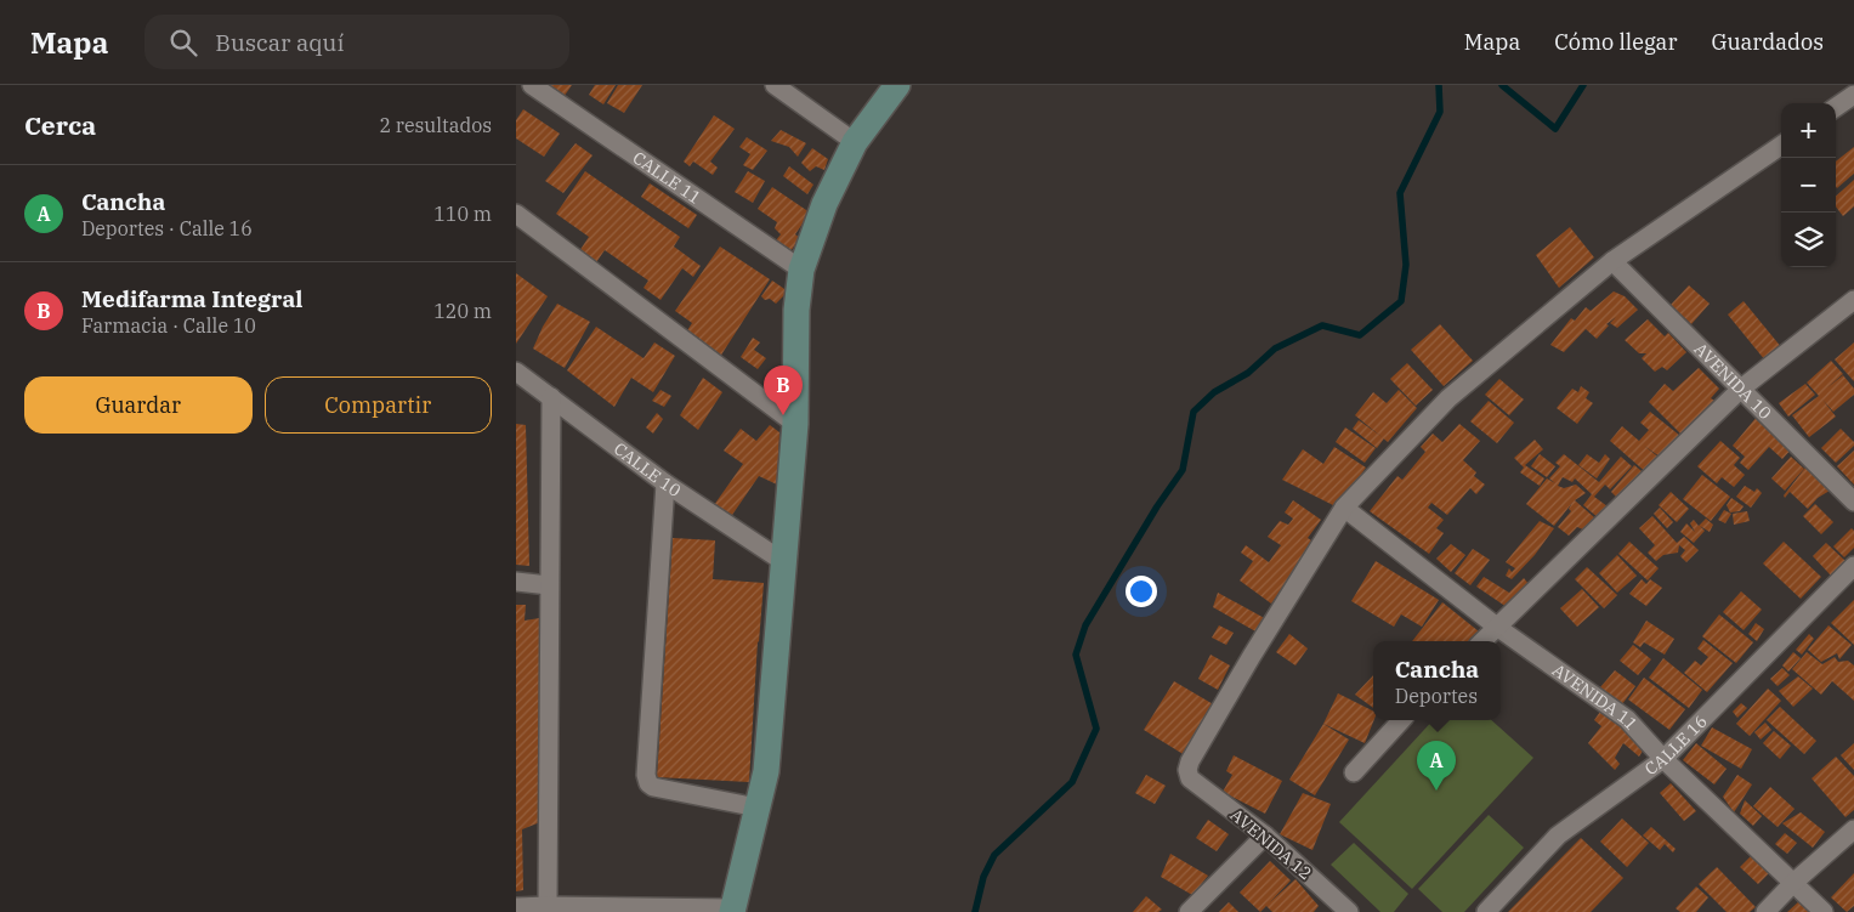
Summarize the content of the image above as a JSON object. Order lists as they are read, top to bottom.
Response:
{
  "streets": {
    "street": [
      "CALLE 11",
      "AVENIDA 10",
      "CALLE 10",
      "AVENIDA 11",
      "CALLE 16",
      "AVENIDA 12"
    ]
  },
  "crossings": [
    ["AVENIDA 11", "CALLE 16"],
    ["AVENIDA 11", "AVENIDA 12"]
  ],
  "page": {
    "header": "Mapa",
    "search": "Buscar aquí",
    "nav": ["Mapa", "Cómo llegar", "Guardados"],
    "heading": ["Cerca", "2 resultados"],
    "map_buttons": ["+", "−"],
    "list": [
      {
        "mark": "A",
        "name": "Cancha",
        "note": "Deportes · Calle 16",
        "value": "110 m"
      },
      {
        "mark": "B",
        "name": "Medifarma Integral",
        "note": "Farmacia · Calle 10",
        "value": "120 m"
      }
    ],
    "buttons": ["Guardar", "Compartir"],
    "pins": ["B", "A"],
    "popup": ["Cancha", "Deportes"]
  }
}
